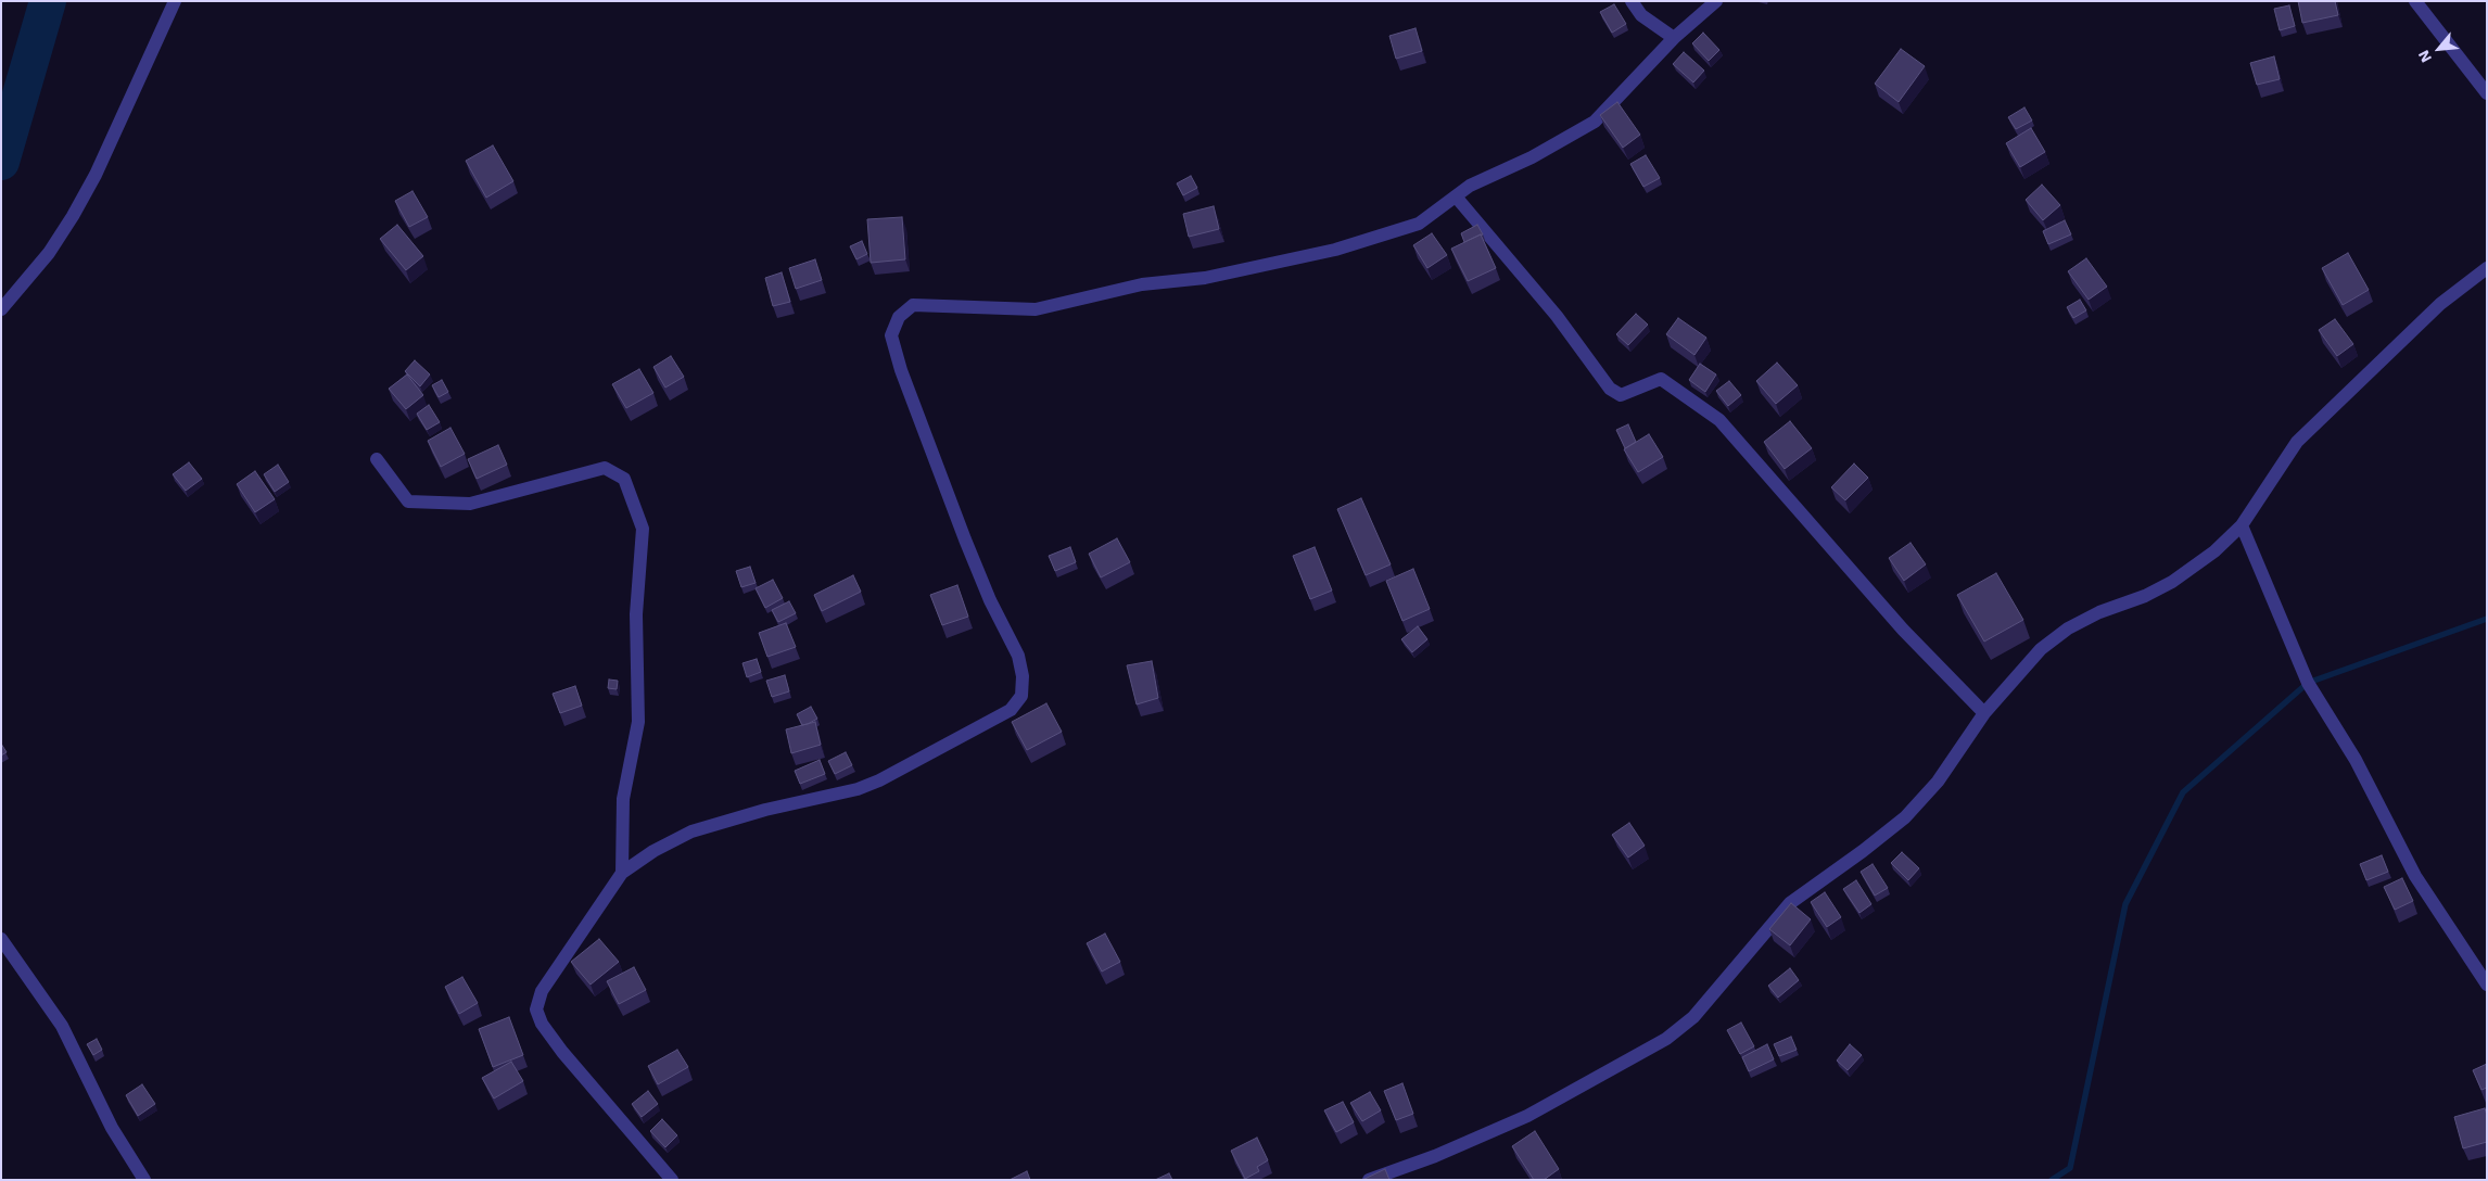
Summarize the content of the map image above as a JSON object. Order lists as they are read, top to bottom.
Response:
{
  "north": "bottom left"
}
